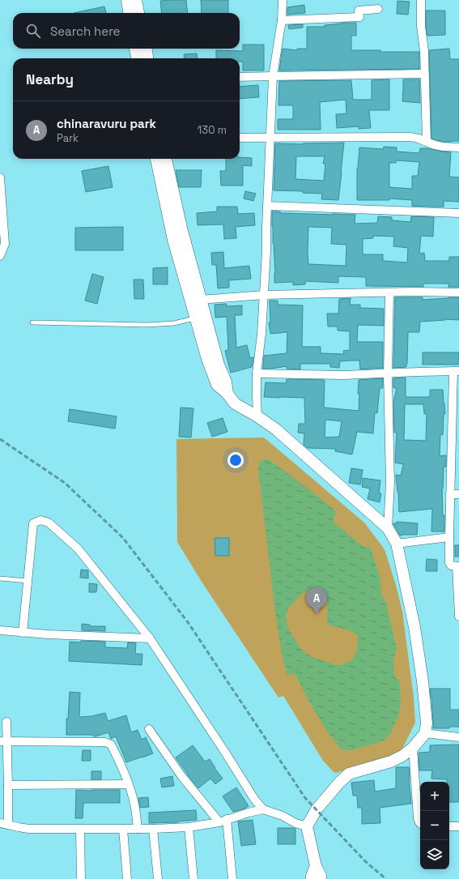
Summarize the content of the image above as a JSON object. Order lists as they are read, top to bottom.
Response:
{
  "page": {
    "search": "Search here",
    "heading": "Nearby",
    "list": [
      {
        "mark": "A",
        "name": "chinaravuru park",
        "note": "Park",
        "value": "130 m"
      }
    ],
    "pins": "A",
    "map_buttons": ["+", "−"]
  }
}
